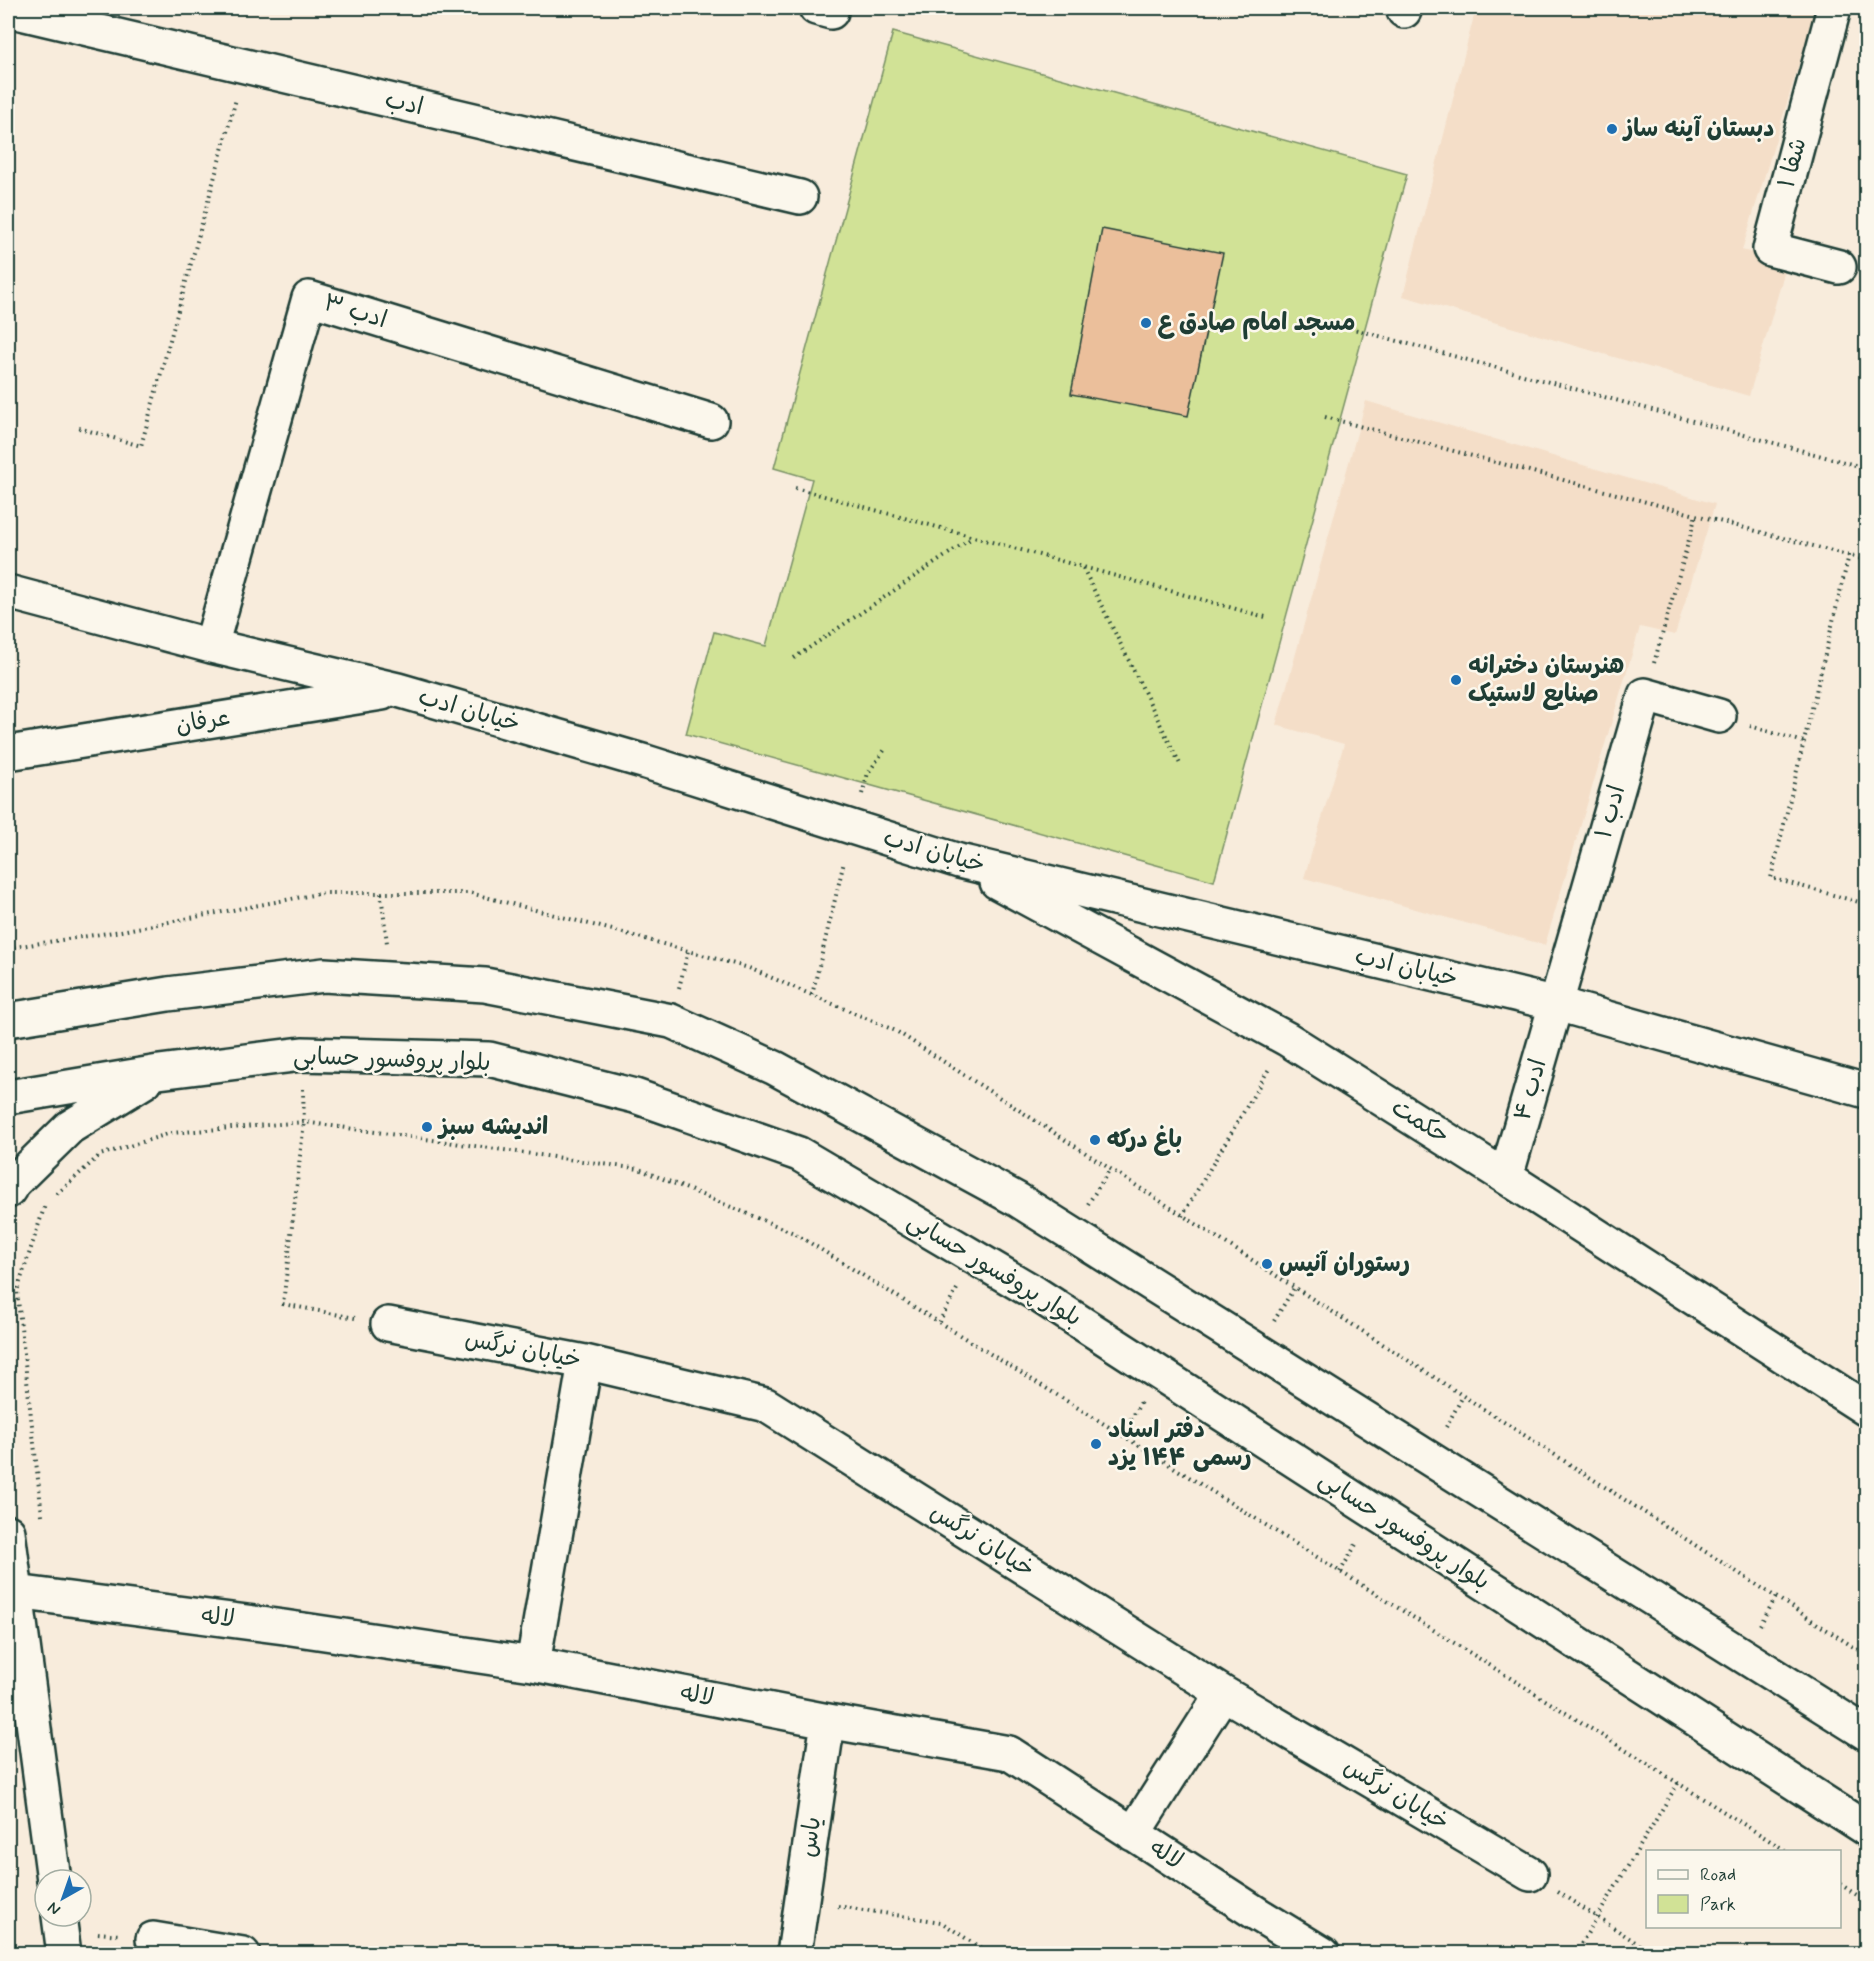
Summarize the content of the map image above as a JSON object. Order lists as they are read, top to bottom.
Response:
{
  "streets": {
    "street": [
      "ادب",
      "شفا ۱",
      "ادب ۳",
      "خیابان ادب",
      "عرفان",
      "ادب ۱",
      "بلوار پروفسور حسابی",
      "ادب ۴",
      "حکمت",
      "خیابان نرگس",
      "لاله",
      "یاس"
    ]
  },
  "crossings": [
    ["ادب ۳", "خیابان ادب"],
    ["خیابان ادب", "عرفان"],
    ["خیابان ادب", "ادب ۱"],
    ["خیابان ادب", "ادب ۴"],
    ["خیابان ادب", "حکمت"],
    ["ادب ۱", "ادب ۴"],
    ["ادب ۴", "حکمت"],
    ["لاله", "یاس"]
  ],
  "places": [
    "دبستان آینه ساز",
    "مسجد امام صادق ع",
    "هنرستان دخترانه صنایع لاستیک",
    "اندیشه سبز",
    "باغ درکه",
    "رستوران آنیس",
    "دفتر اسناد رسمی ۱۴۴ یزد"
  ],
  "legend": ["Road", "Park"],
  "north": "bottom left"
}
